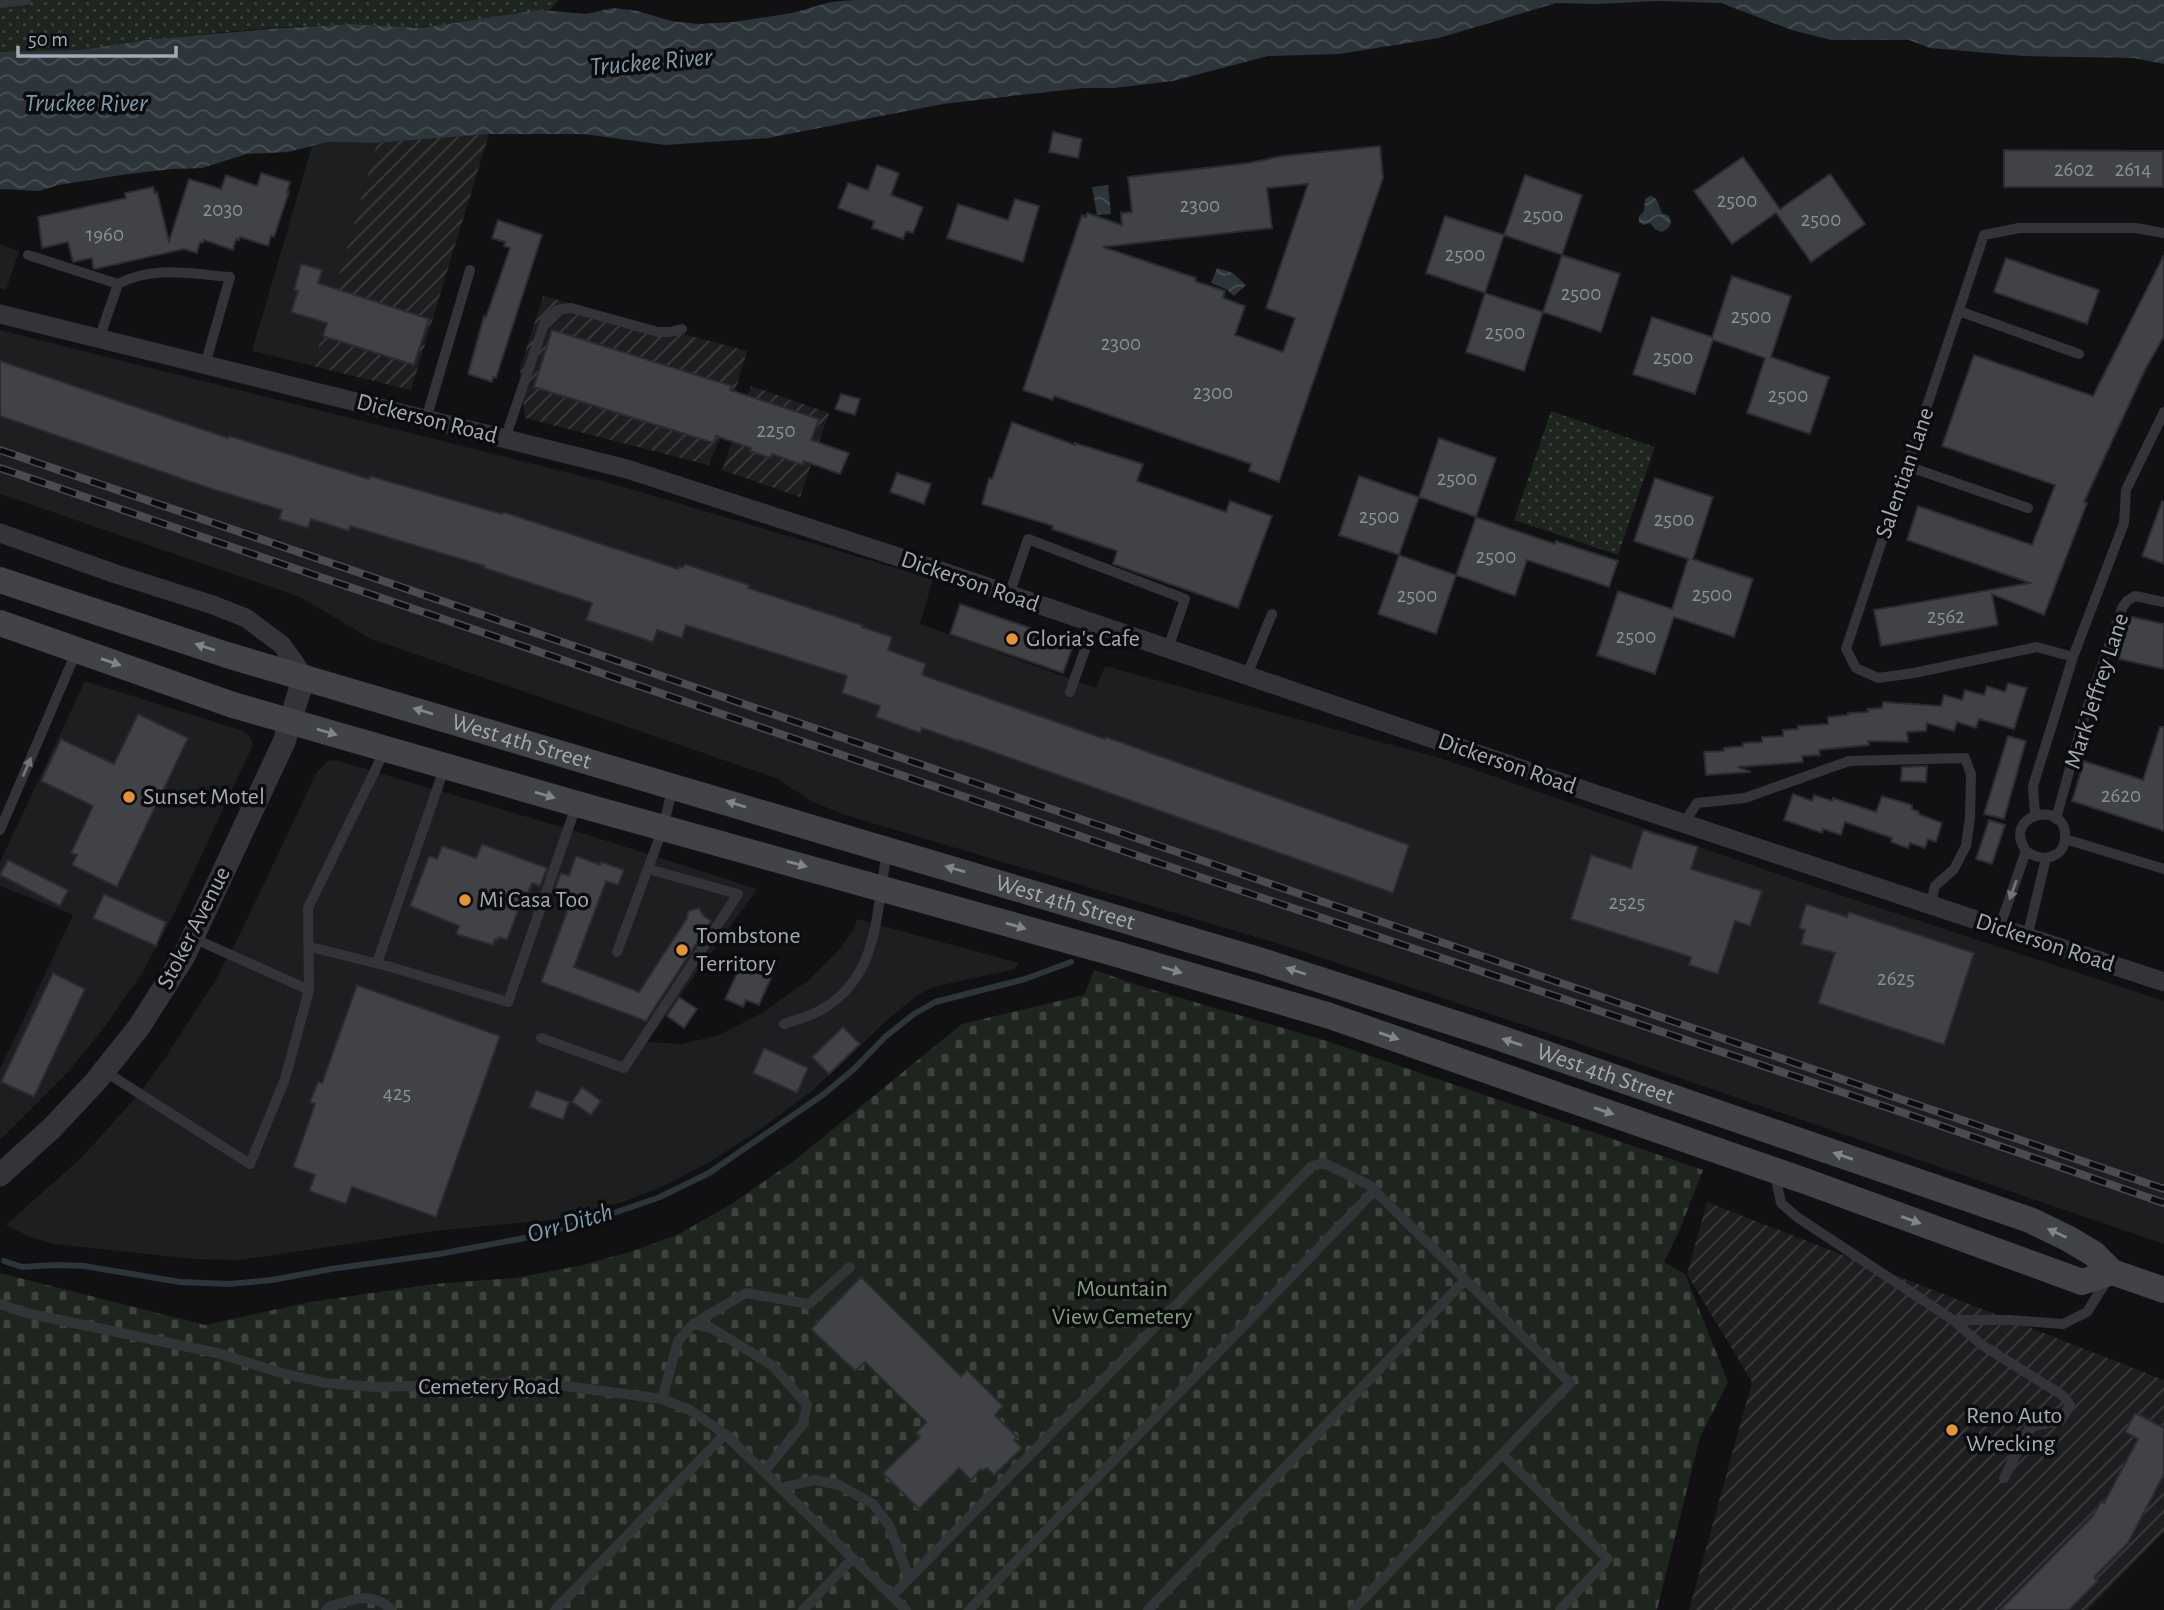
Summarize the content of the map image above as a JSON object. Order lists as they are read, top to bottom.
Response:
{
  "streets": {
    "main road": ["West 4th Street"],
    "street": ["Dickerson Road", "Stoker Avenue"],
    "lane": ["Salentian Lane", "Mark Jeffrey Lane", "Cemetery Road"]
  },
  "crossings": [
    ["West 4th Street", "Stoker Avenue"]
  ],
  "water": ["Truckee River", "Orr Ditch"],
  "parks": ["Mountain View Cemetery"],
  "places": [
    "Gloria's Cafe",
    "Sunset Motel",
    "Mi Casa Too",
    "Tombstone Territory",
    "Reno Auto Wrecking"
  ],
  "house_numbers": [
    "2602",
    "2614",
    "2500",
    "2300",
    "2030",
    "2500",
    "2500",
    "1960",
    "2500",
    "2500",
    "2500",
    "2500",
    "2300",
    "2500",
    "2300",
    "2500",
    "2250",
    "2500",
    "2500",
    "2500",
    "2500",
    "2500",
    "2500",
    "2562",
    "2500",
    "2620",
    "2525",
    "2625",
    "425"
  ],
  "scale_bar": "50 m"
}
